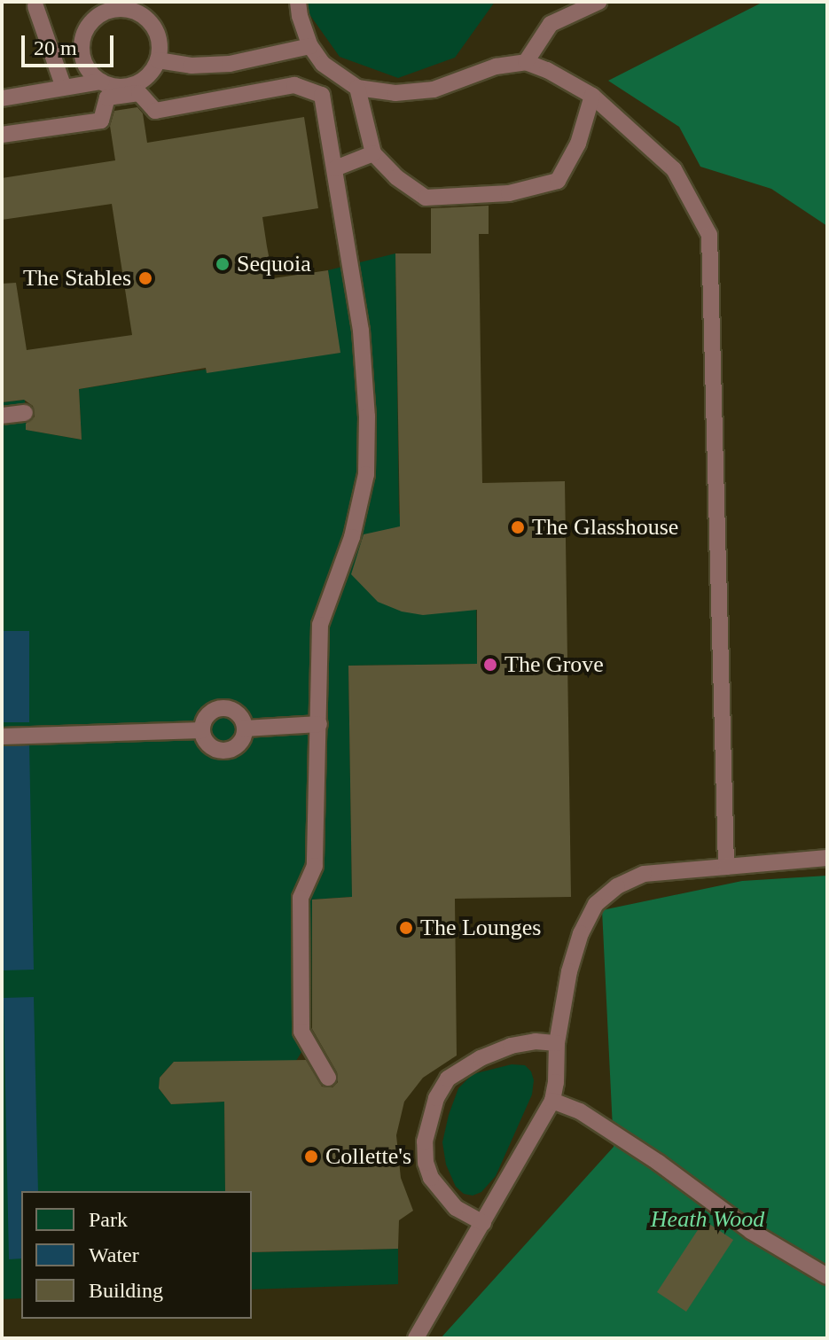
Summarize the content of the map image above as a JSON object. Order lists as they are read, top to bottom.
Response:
{
  "parks": ["Heath Wood"],
  "places": [
    "Sequoia",
    "The Stables",
    "The Glasshouse",
    "The Grove",
    "The Lounges",
    "Collette's"
  ],
  "legend": ["Park", "Water", "Building"],
  "scale_bar": "20 m"
}
